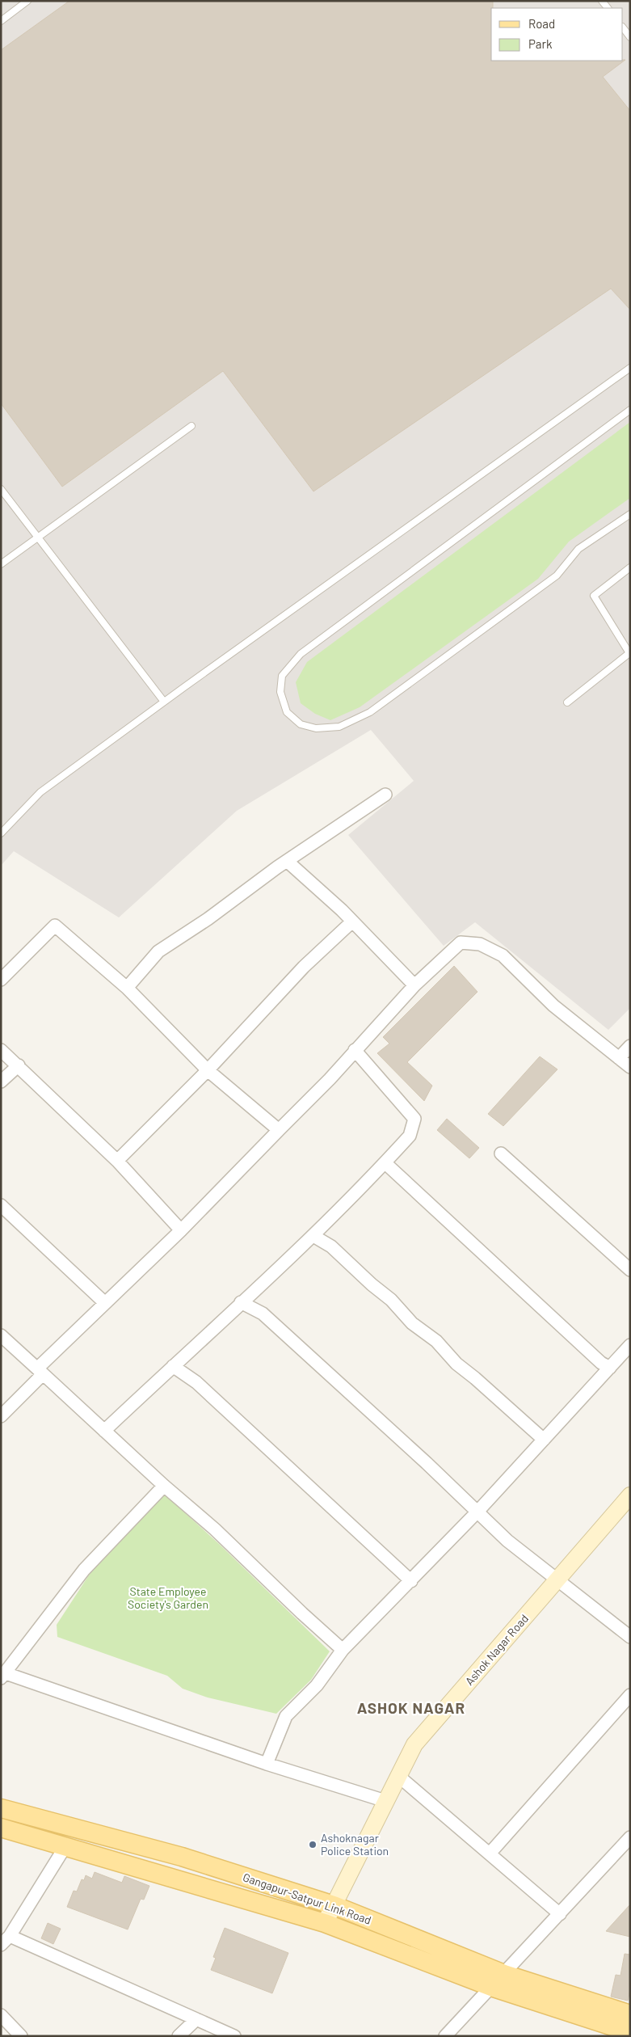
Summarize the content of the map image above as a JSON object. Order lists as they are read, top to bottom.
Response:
{
  "streets": {
    "main road": ["Gangapur-Satpur Link Road"],
    "street": ["Ashok Nagar Road"]
  },
  "crossings": [
    ["Ashok Nagar Road", "Gangapur-Satpur Link Road"]
  ],
  "districts": ["ASHOK NAGAR"],
  "parks": ["State Employee Society's Garden"],
  "places": ["Ashoknagar Police Station"],
  "legend": ["Road", "Park"]
}
